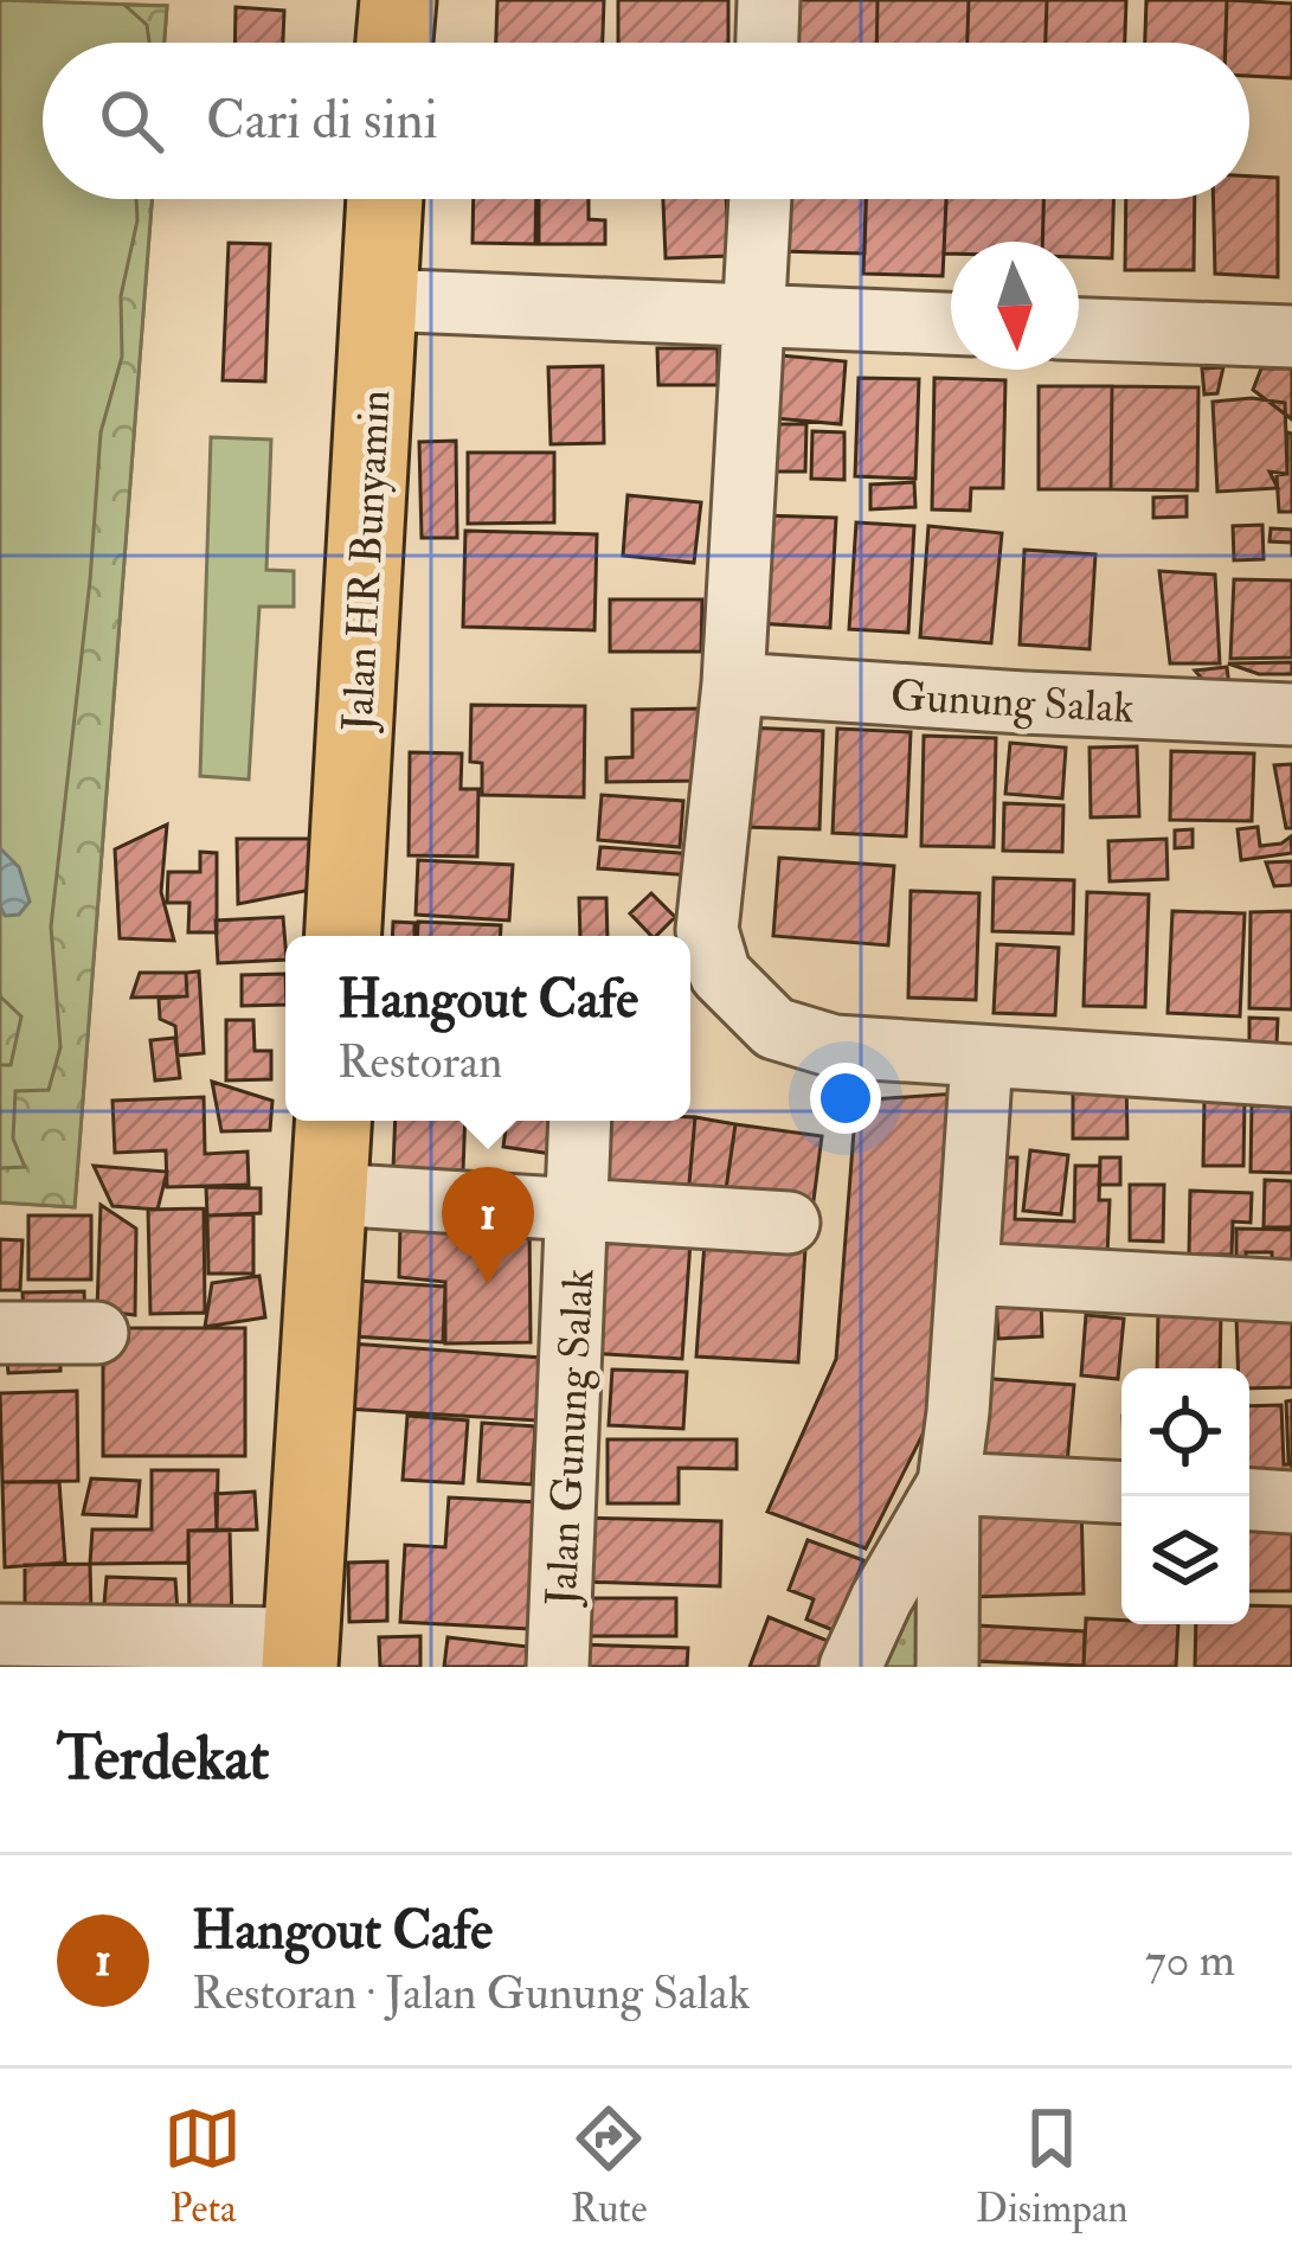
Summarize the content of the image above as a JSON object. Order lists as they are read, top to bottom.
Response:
{
  "streets": {
    "main road": ["Jalan HR Bunyamin"],
    "street": ["Gunung Salak", "Jalan Gunung Salak"]
  },
  "north": "bottom",
  "page": {
    "search": "Cari di sini",
    "popup": ["Hangout Cafe", "Restoran"],
    "pins": "1",
    "heading": "Terdekat",
    "list": [
      {
        "mark": "1",
        "name": "Hangout Cafe",
        "note": "Restoran · Jalan Gunung Salak",
        "value": "70 m"
      }
    ],
    "nav": ["Peta", "Rute", "Disimpan"]
  }
}
